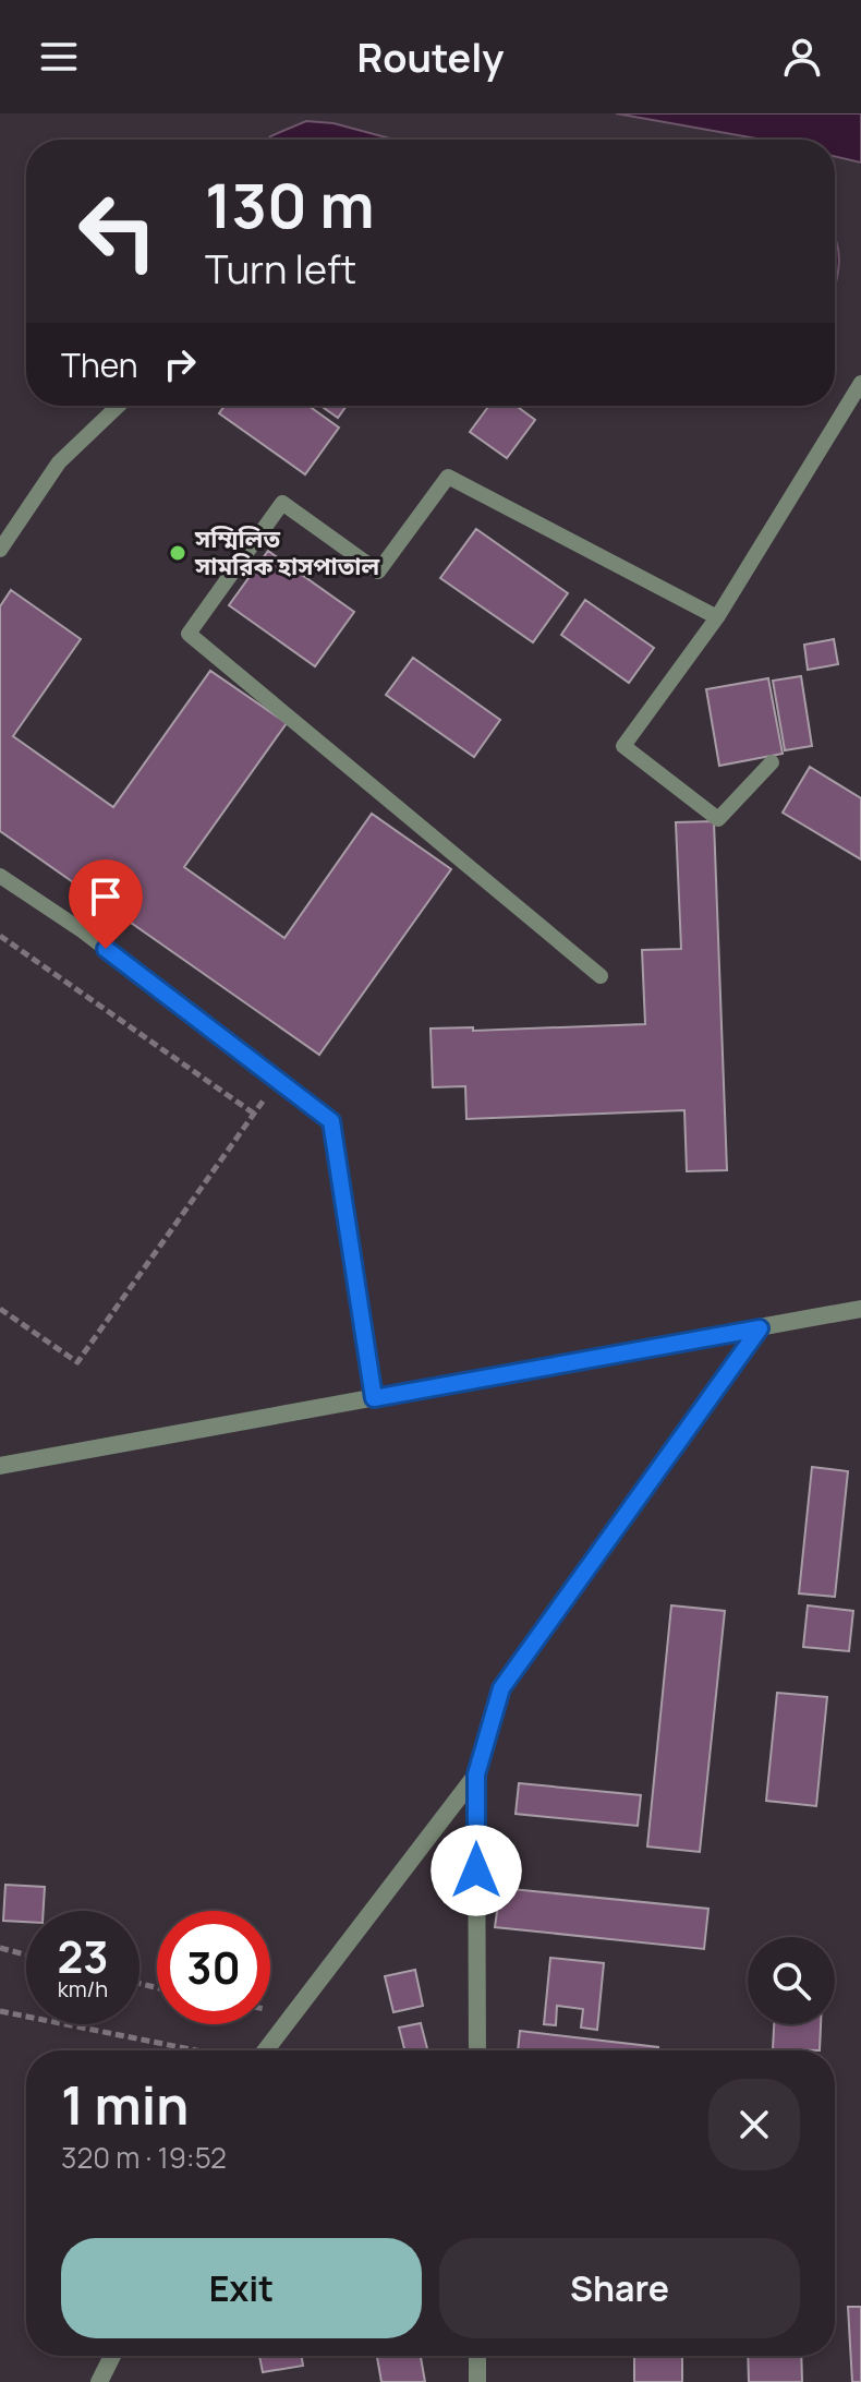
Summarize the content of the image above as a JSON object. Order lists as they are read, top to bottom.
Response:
{
  "places": ["সম্মিলিত সামরিক হাসপাতাল"],
  "page": {
    "header": "Routely",
    "turn": ["130 m", "Turn left"],
    "then": "Then",
    "speed": "23 km/h",
    "limit": "30",
    "heading": ["1 min", "320 m · 19:52"],
    "buttons": ["Exit", "Share"]
  }
}
